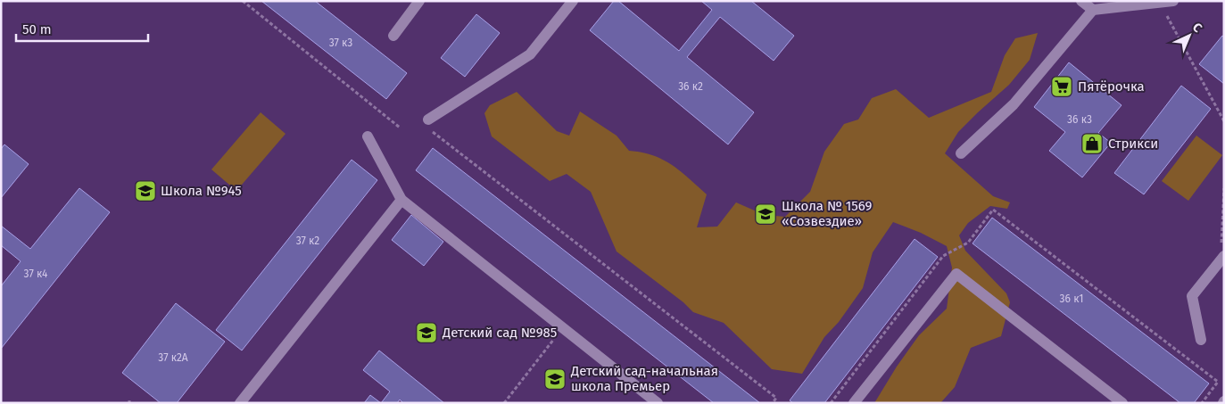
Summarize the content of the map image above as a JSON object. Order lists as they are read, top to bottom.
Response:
{
  "places": {
    "supermarket": ["Пятёрочка"],
    "shop": ["Стрикси"],
    "school or university": [
      "Школа №945",
      "Школа № 1569 «Созвездие»",
      "Детский сад №985",
      "Детский сад-начальная школа Премьер"
    ]
  },
  "house_numbers": [
    "37 к3",
    "36 к2",
    "36 к3",
    "37 к2",
    "37 к4",
    "36 к1",
    "37 к2А"
  ],
  "scale_bar": "50 m",
  "north": "top right"
}
